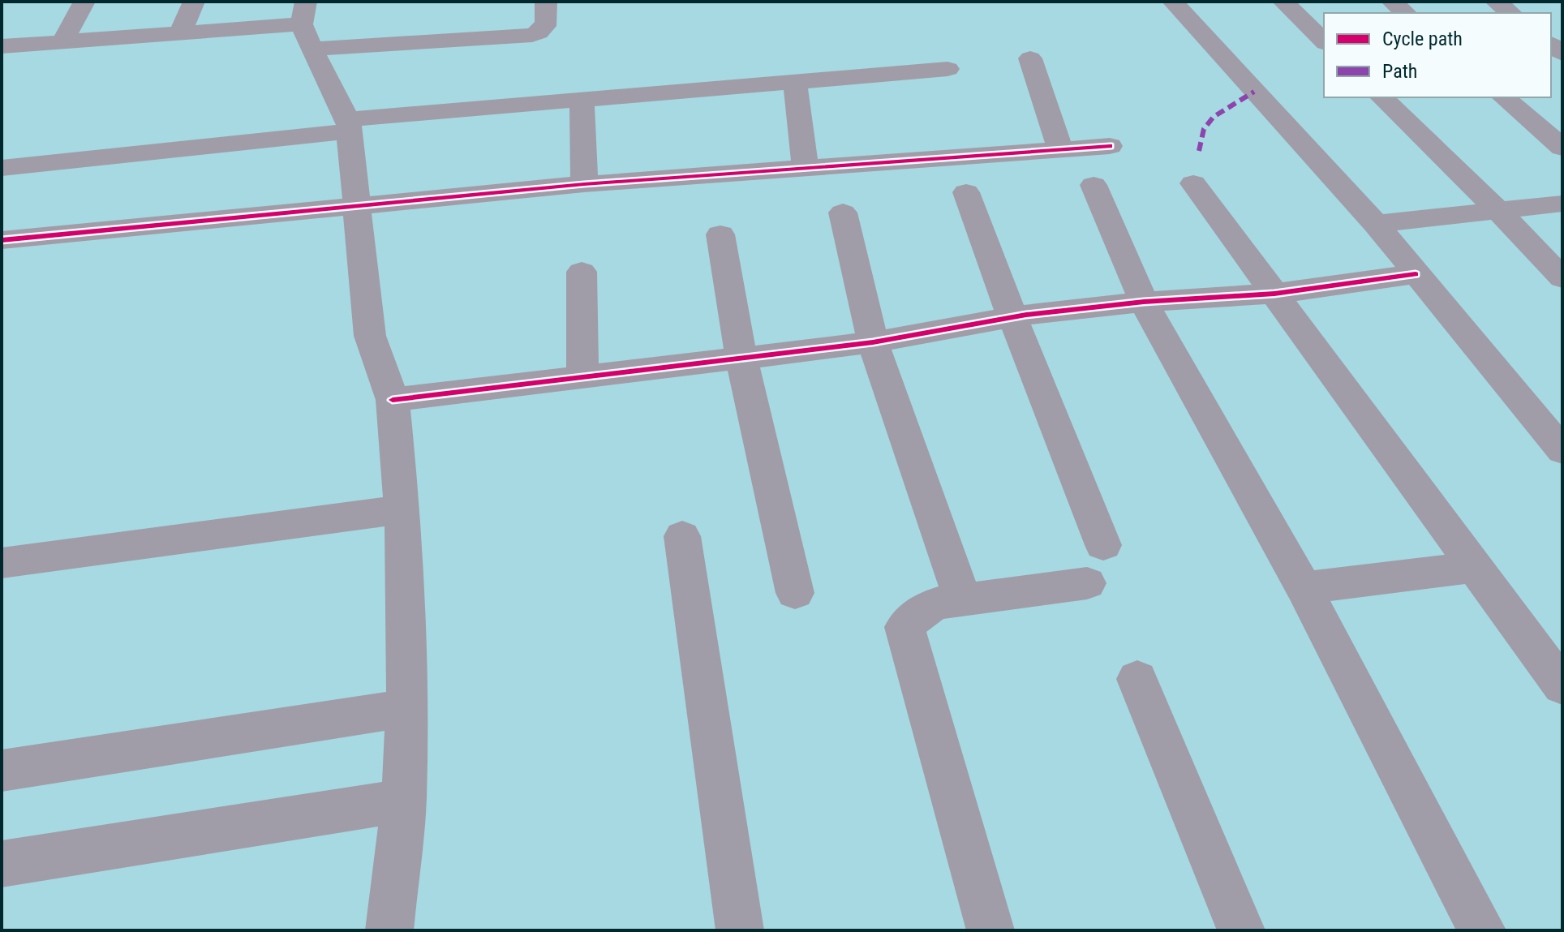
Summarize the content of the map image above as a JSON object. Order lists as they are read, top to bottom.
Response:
{
  "legend": ["Cycle path", "Path"]
}
